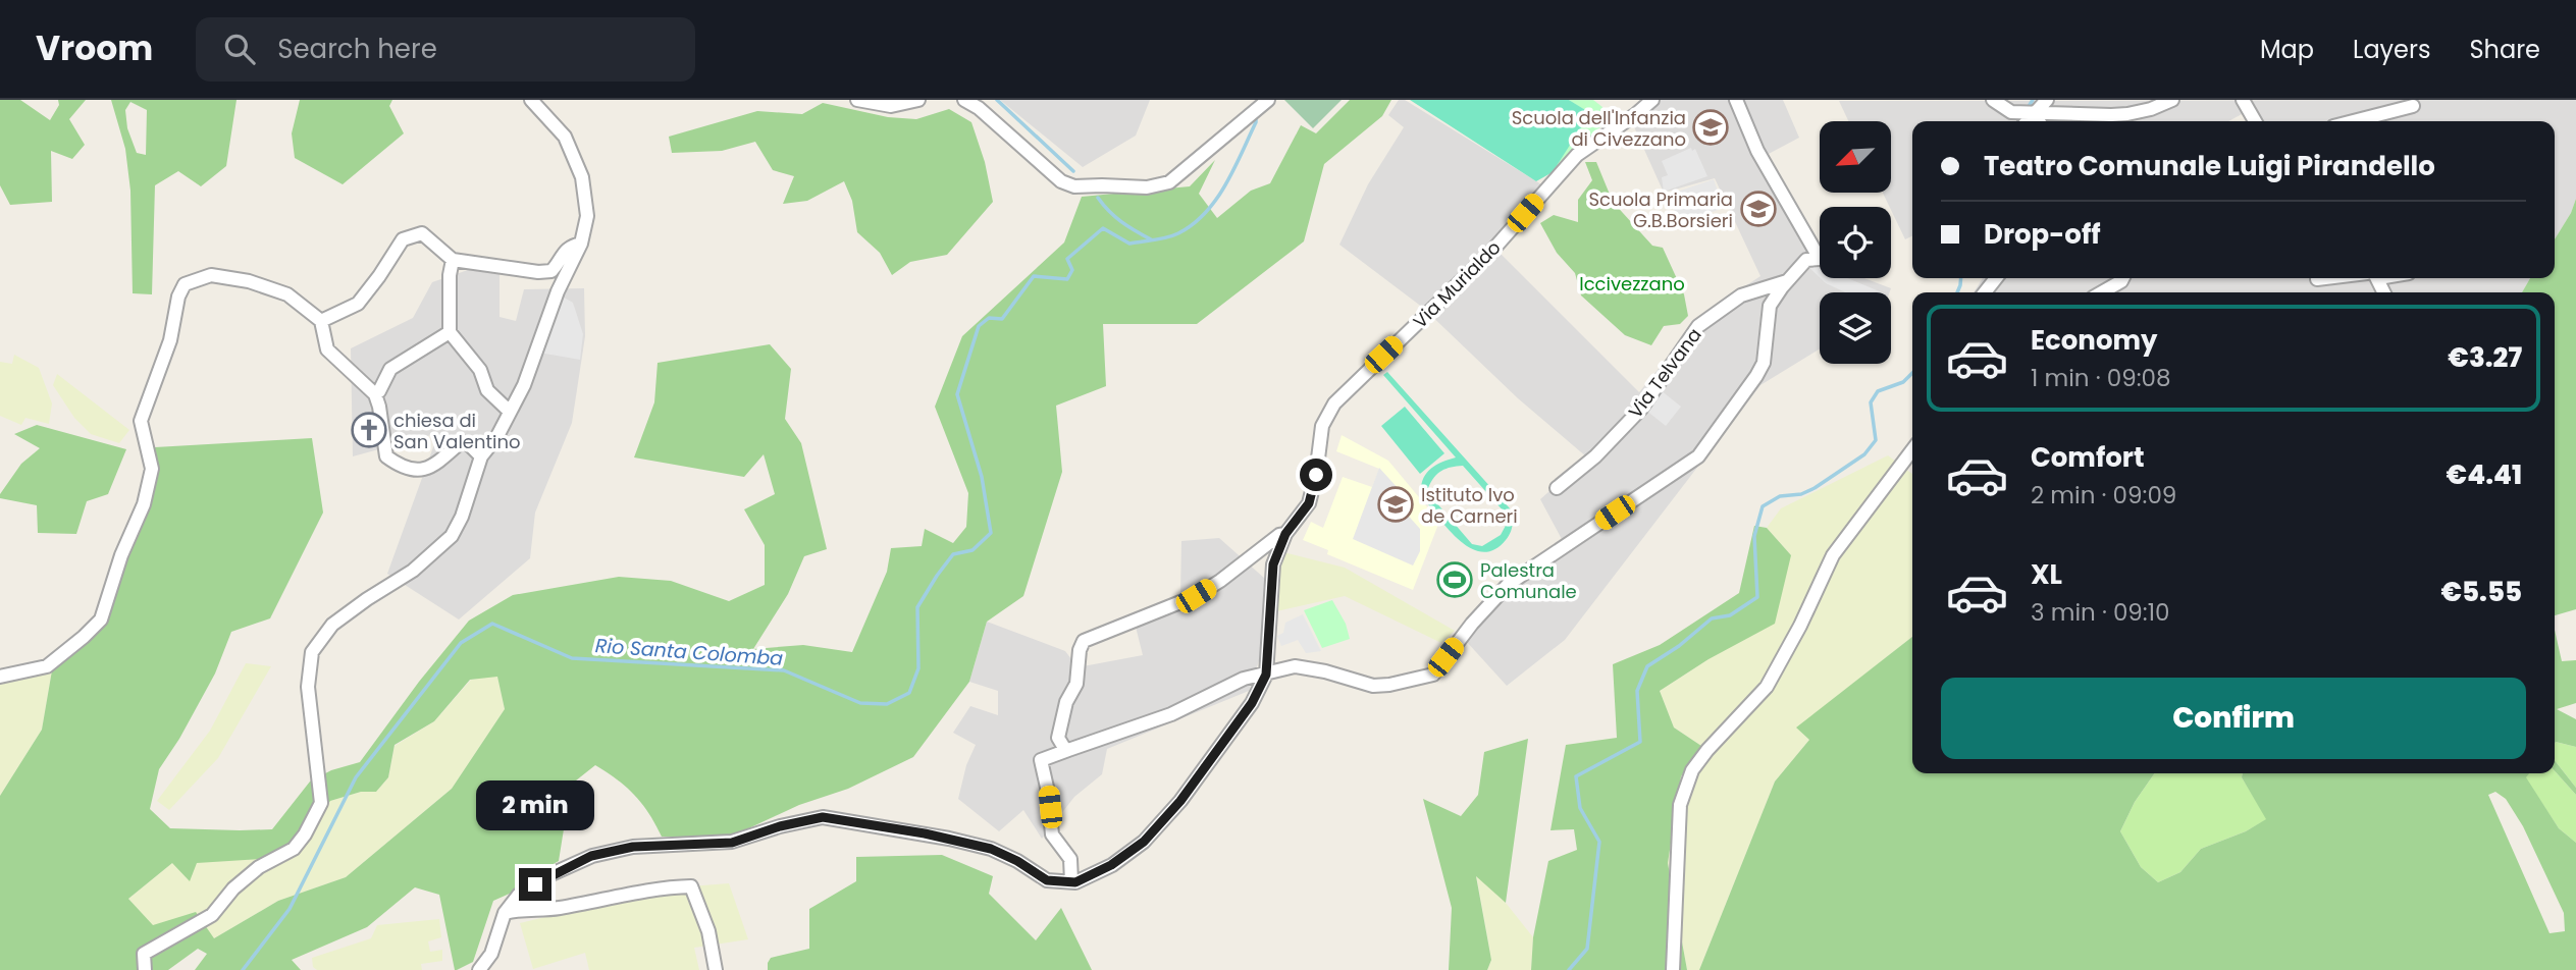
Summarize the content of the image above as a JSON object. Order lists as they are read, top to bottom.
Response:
{
  "streets": {
    "street": ["Via Murialdo", "Via Telvana"]
  },
  "crossings": [
    ["Via Murialdo", "Via Telvana"]
  ],
  "water": ["Rio Santa Colomba"],
  "parks": ["Iccivezzano"],
  "places": {
    "school or university": ["Scuola dell'Infanzia di Civezzano", "Scuola Primaria G.B.Borsieri", "Istituto Ivo de Carneri"],
    "church": ["chiesa di San Valentino"],
    "sports": ["Palestra Comunale"]
  },
  "north": "bottom left",
  "page": {
    "header": "Vroom",
    "search": "Search here",
    "nav": ["Map", "Layers", "Share"],
    "banner": ["Teatro Comunale Luigi Pirandello", "Drop-off"],
    "list": [
      {
        "name": "Economy",
        "note": "1 min · 09:08",
        "value": "€3.27"
      },
      {
        "name": "Comfort",
        "note": "2 min · 09:09",
        "value": "€4.41"
      },
      {
        "name": "XL",
        "note": "3 min · 09:10",
        "value": "€5.55"
      }
    ],
    "buttons": "Confirm",
    "bubble": "2 min"
  }
}
